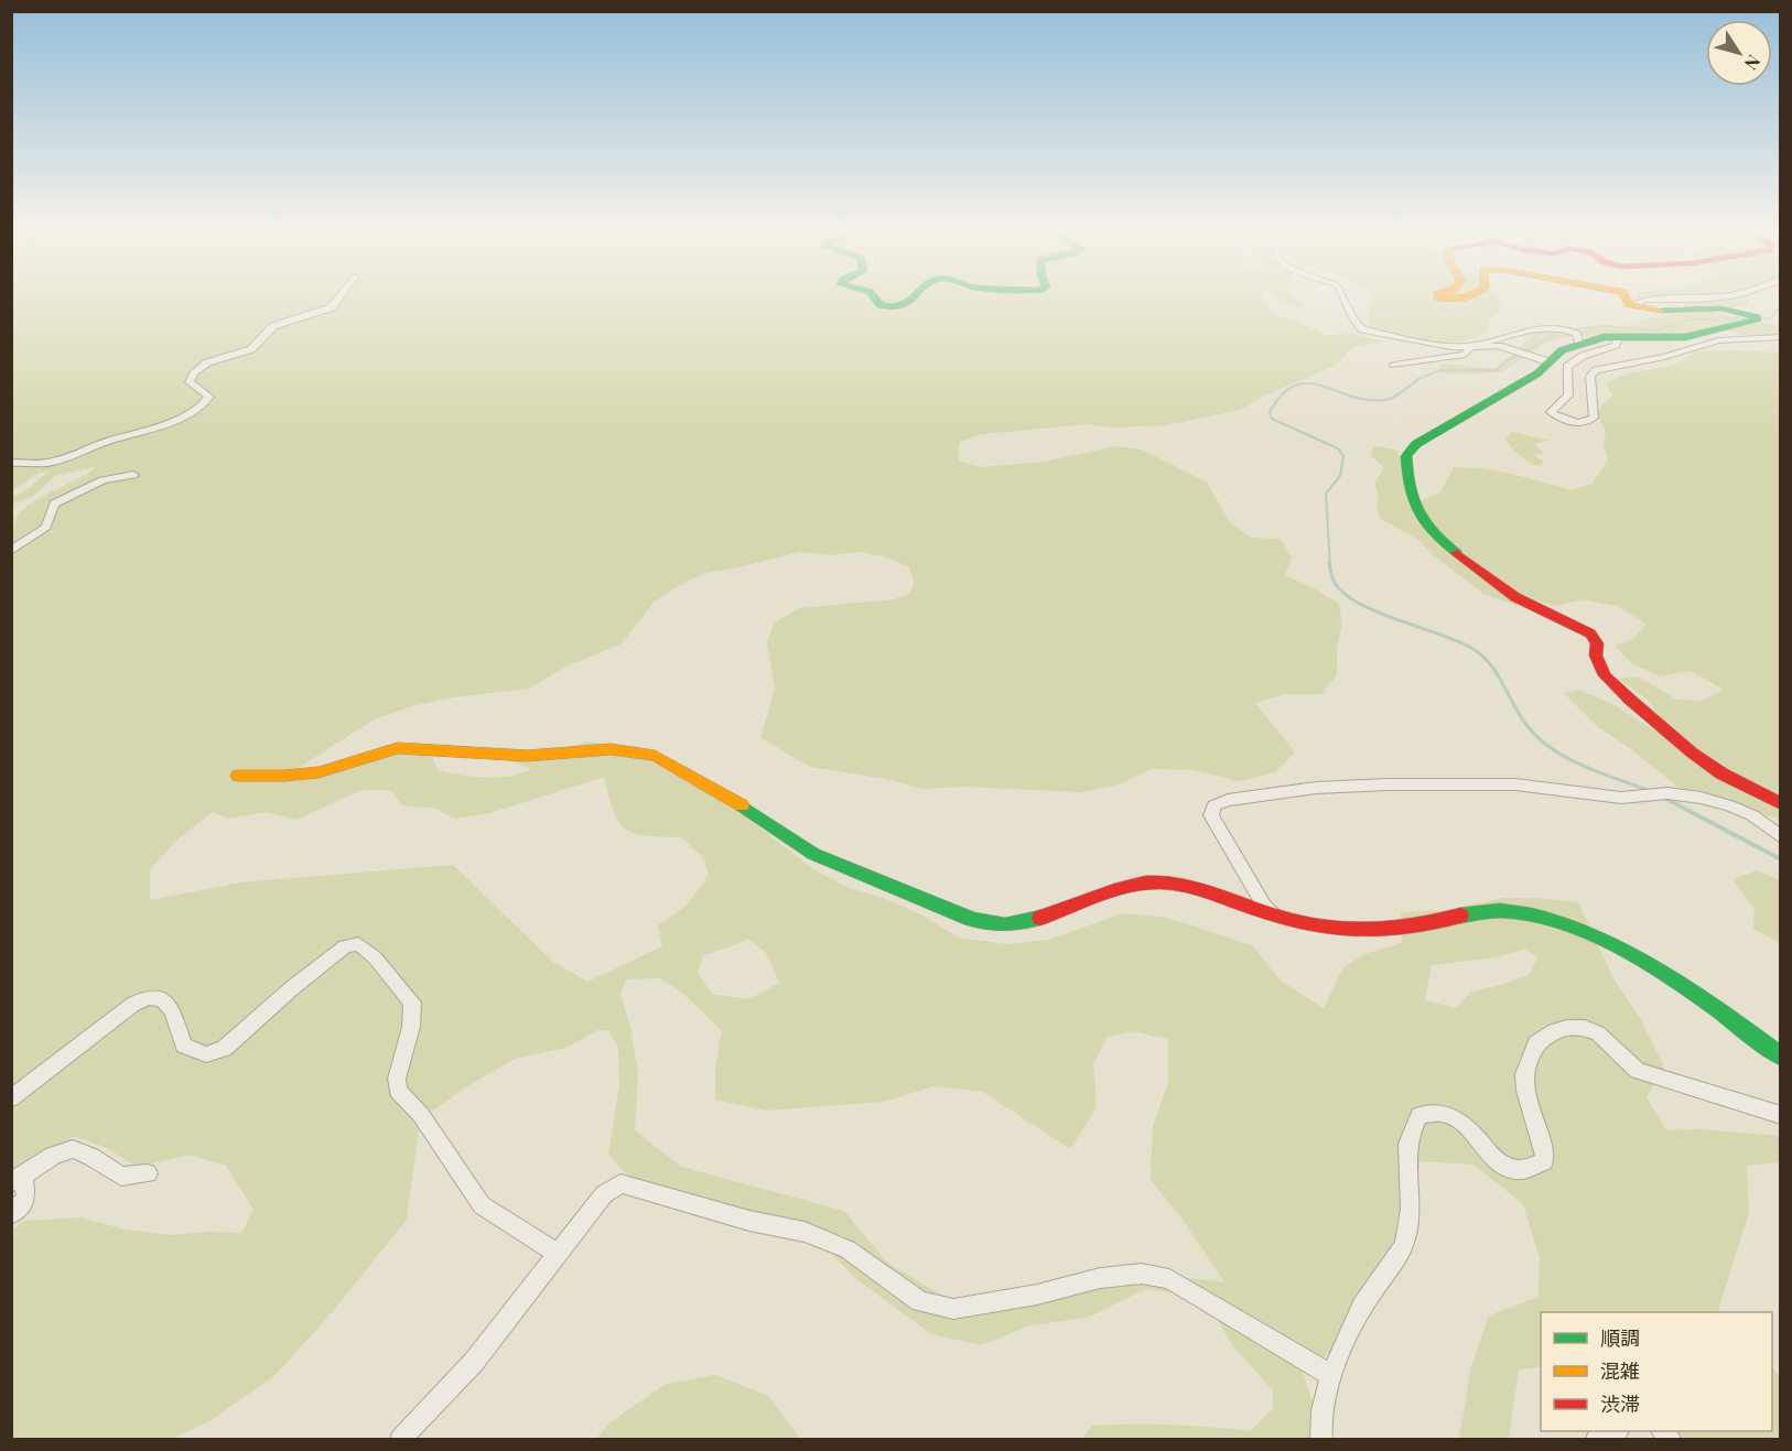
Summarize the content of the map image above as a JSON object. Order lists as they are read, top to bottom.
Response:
{
  "legend": ["順調", "混雑", "渋滞"],
  "north": "bottom right"
}
